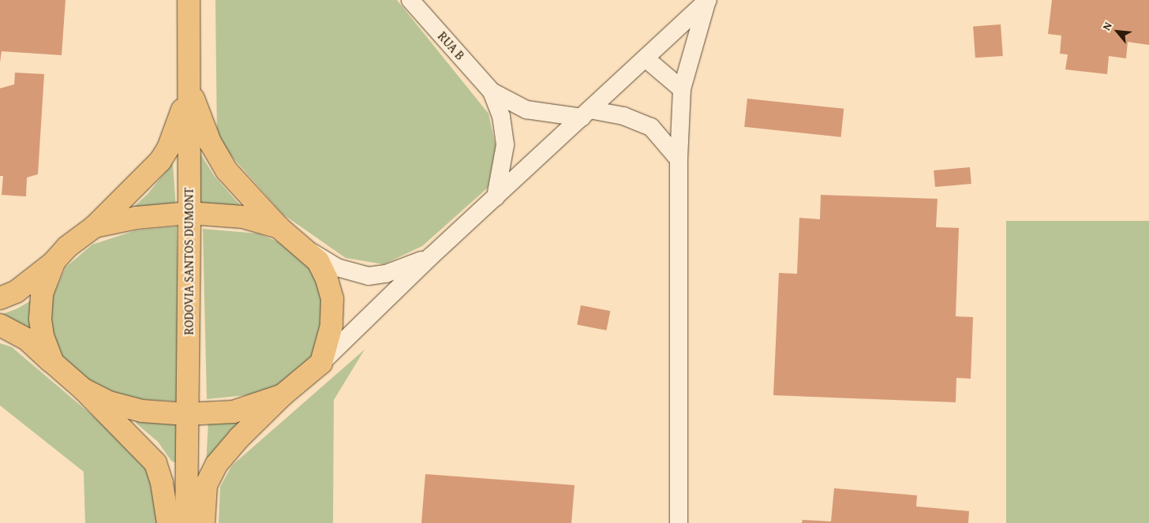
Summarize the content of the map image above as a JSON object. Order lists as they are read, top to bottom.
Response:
{
  "streets": {
    "main road": ["RODOVIA SANTOS DUMONT"],
    "street": ["RUA B"]
  },
  "north": "top left"
}
